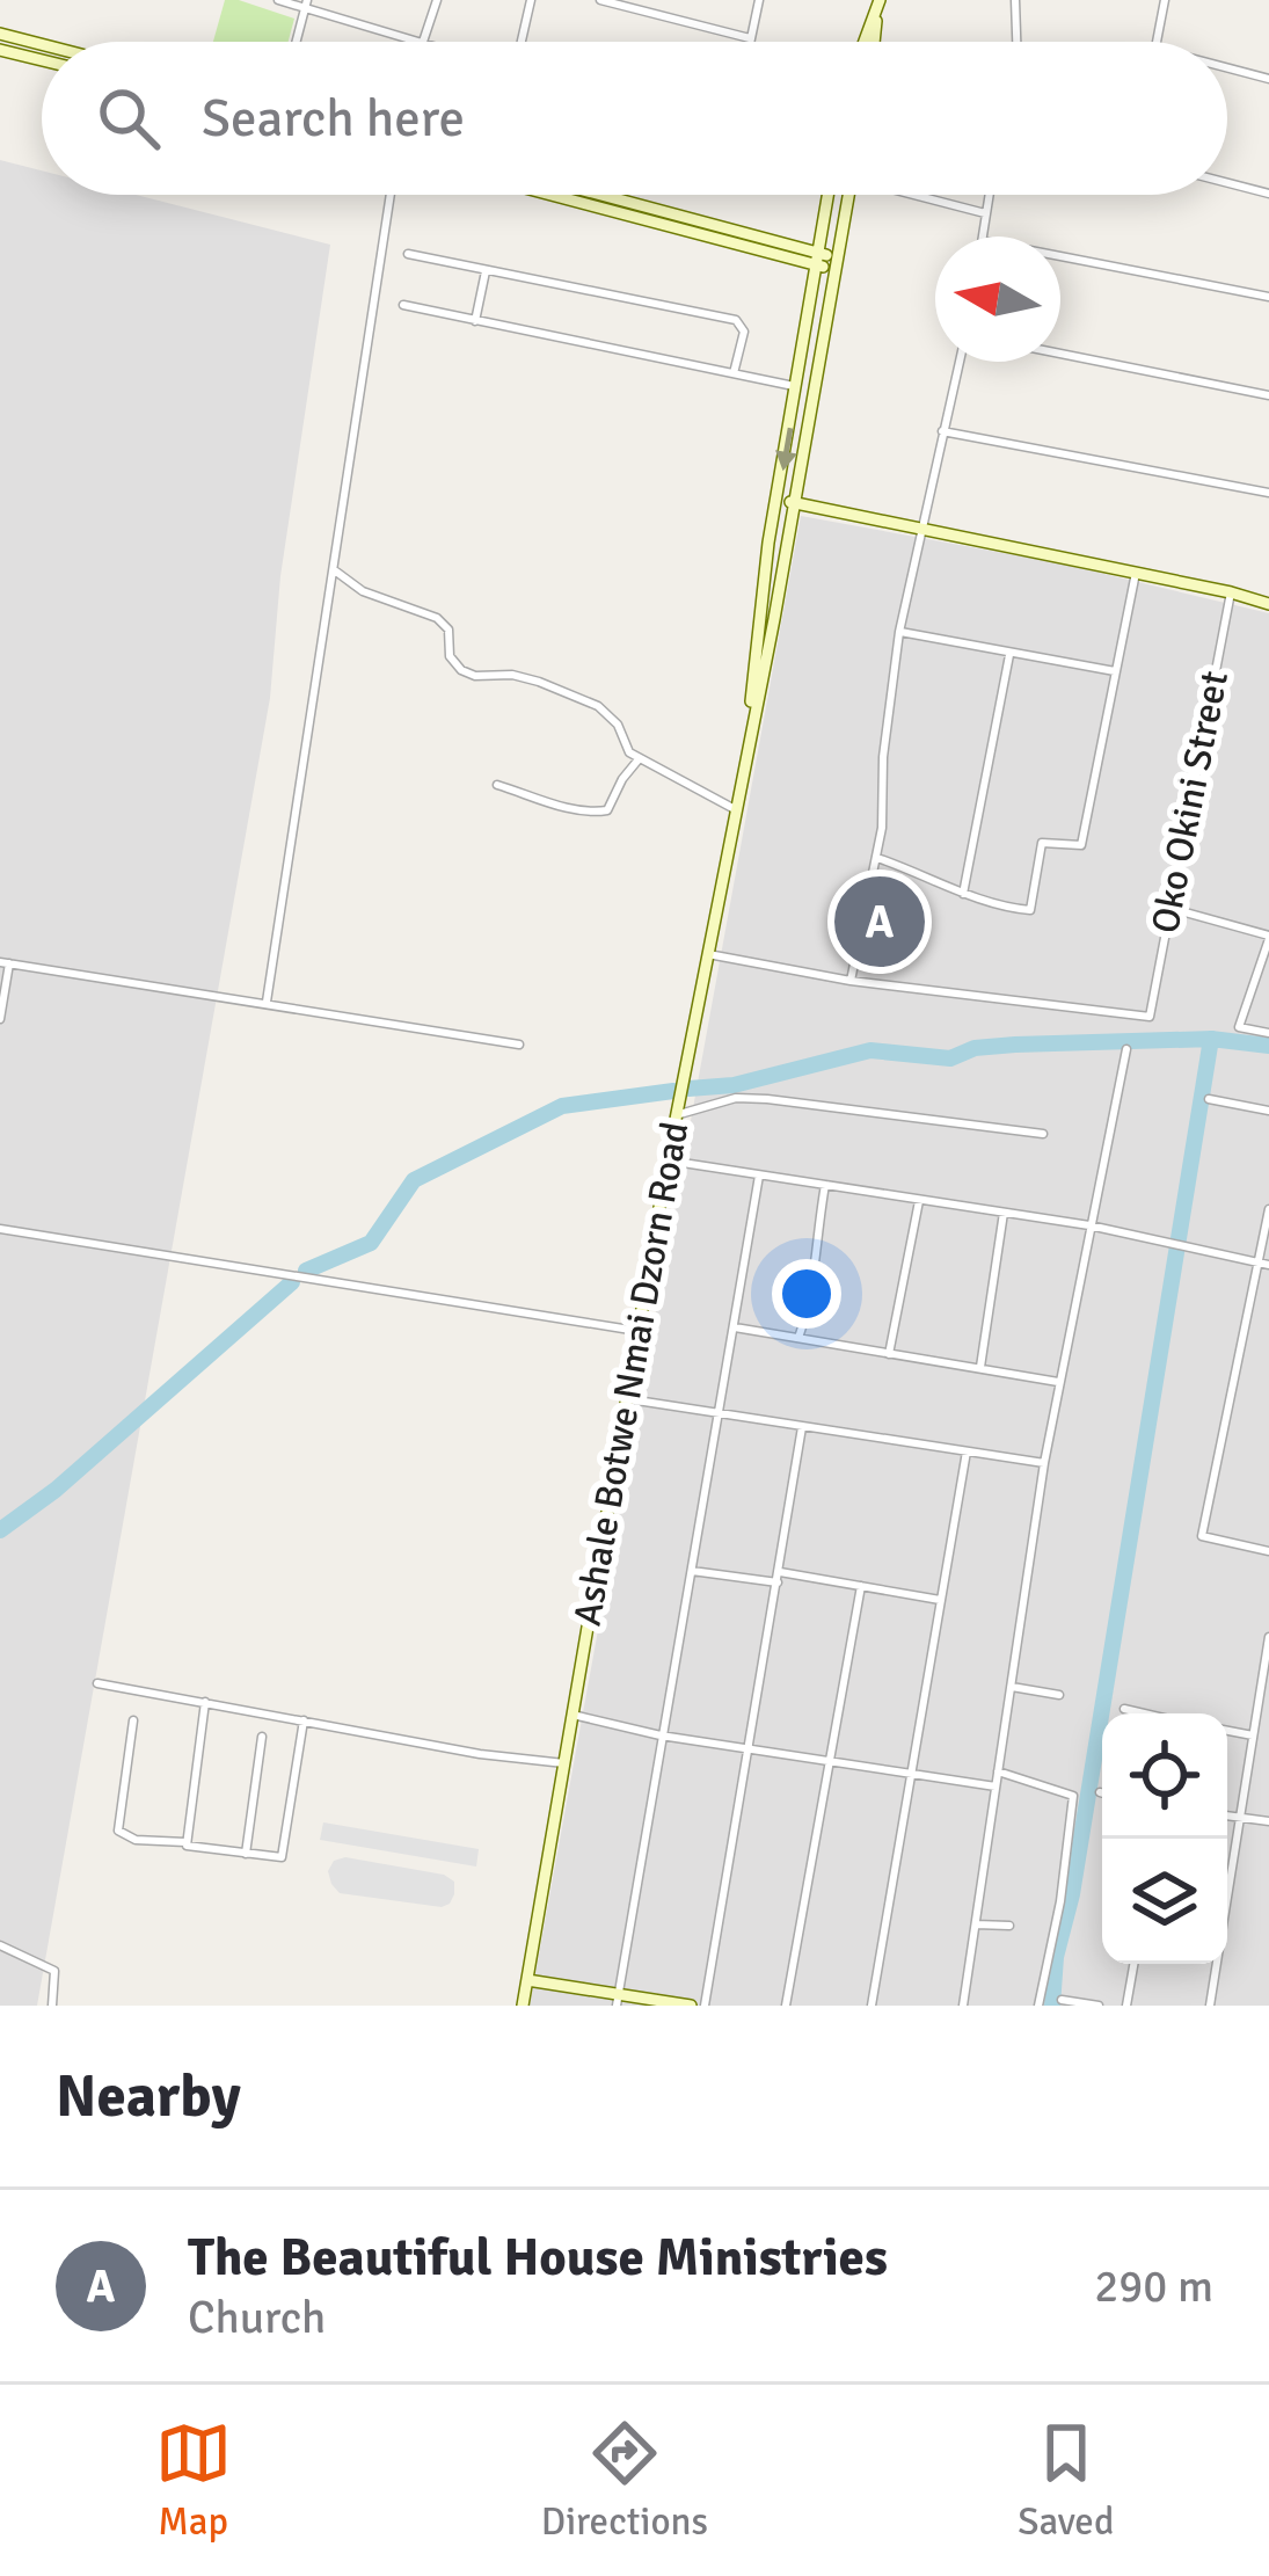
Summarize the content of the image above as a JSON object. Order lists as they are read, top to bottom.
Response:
{
  "streets": {
    "main road": ["Ashale Botwe Nmai Dzorn Road"],
    "street": ["Oko Okini Street"]
  },
  "north": "left",
  "page": {
    "search": "Search here",
    "pins": "A",
    "heading": "Nearby",
    "list": [
      {
        "mark": "A",
        "name": "The Beautiful House Ministries",
        "note": "Church",
        "value": "290 m"
      }
    ],
    "nav": ["Map", "Directions", "Saved"]
  }
}
